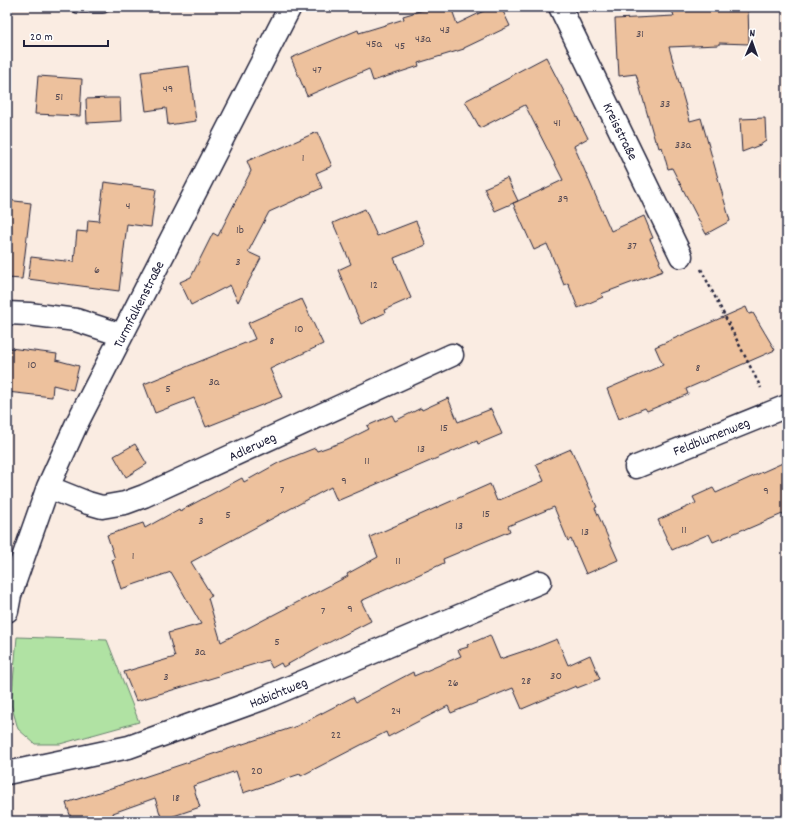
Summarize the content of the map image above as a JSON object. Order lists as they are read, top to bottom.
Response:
{
  "streets": {
    "street": [
      "Kreisstraße",
      "Turmfalkenstraße",
      "Feldblumenweg",
      "Adlerweg",
      "Habichtweg"
    ]
  },
  "crossings": [
    ["Turmfalkenstraße", "Adlerweg"]
  ],
  "house_numbers": [
    "43",
    "31",
    "43a",
    "45a",
    "45",
    "47",
    "49",
    "51",
    "33",
    "41",
    "33a",
    "1",
    "39",
    "4",
    "1b",
    "37",
    "3",
    "6",
    "12",
    "10",
    "8",
    "10",
    "8",
    "3a",
    "5",
    "15",
    "13",
    "11",
    "9",
    "7",
    "9",
    "15",
    "5",
    "3",
    "13",
    "11",
    "13",
    "1",
    "11",
    "9",
    "7",
    "5",
    "3a",
    "30",
    "3",
    "28",
    "26",
    "24",
    "22",
    "20",
    "18"
  ],
  "scale_bar": "20 m",
  "north": "top"
}
